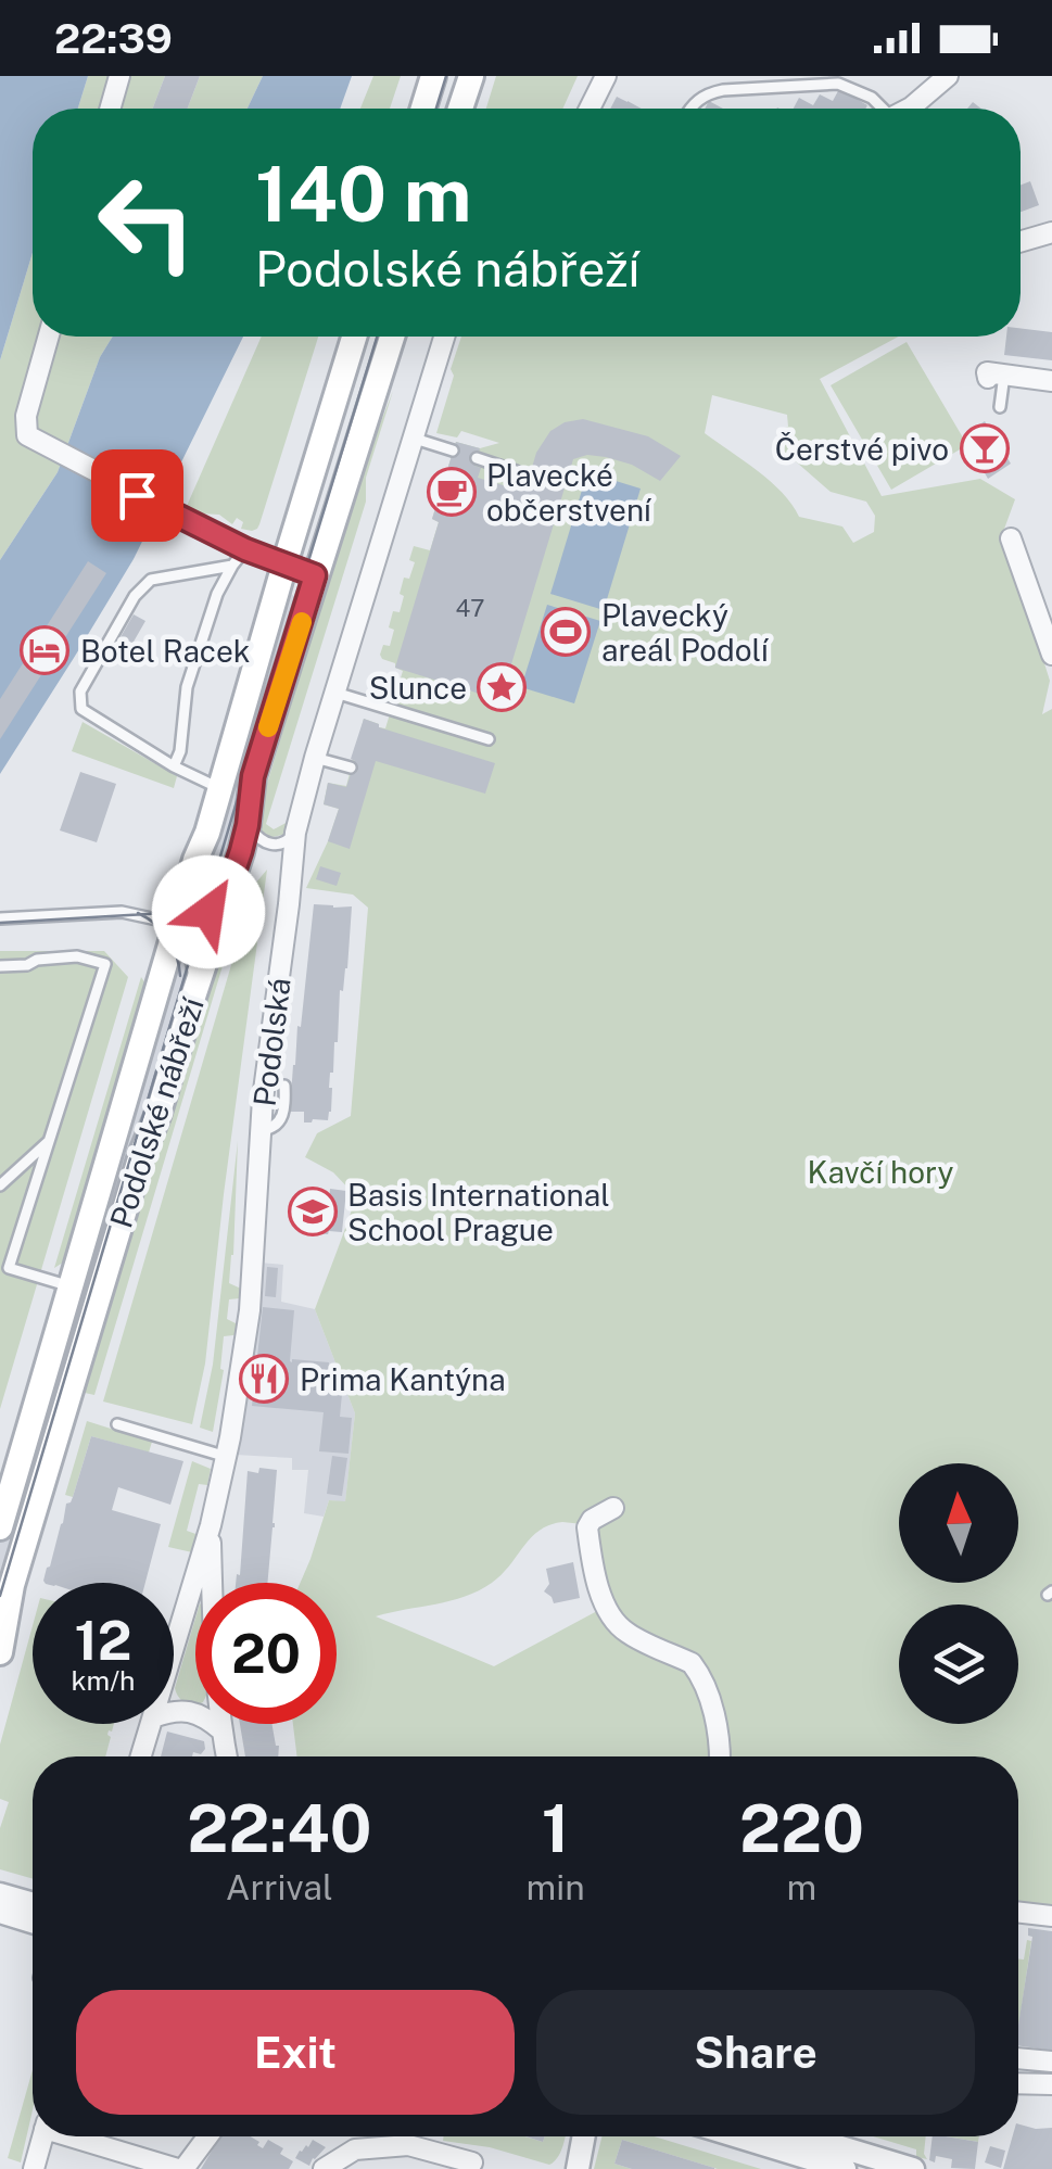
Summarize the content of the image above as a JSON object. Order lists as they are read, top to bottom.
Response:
{
  "streets": {
    "main road": ["Podolské nábřeží"],
    "street": ["Podolská"]
  },
  "parks": ["Kavčí hory"],
  "places": {
    "bar": ["Čerstvé pivo"],
    "cafe": ["Plavecké občerstvení"],
    "sports": ["Plavecký areál Podolí"],
    "hotel": ["Botel Racek"],
    "place": ["Slunce"],
    "school or university": ["Basis International School Prague"],
    "restaurant": ["Prima Kantýna"]
  },
  "house_numbers": ["47"],
  "north": "top",
  "page": {
    "status": "22:39",
    "turn": ["140 m", "Podolské nábřeží"],
    "speed": "12 km/h",
    "limit": "20",
    "eta": [
      "22:40",
      "Arrival",
      "1",
      "min",
      "220",
      "m"
    ],
    "buttons": ["Exit", "Share"]
  }
}
